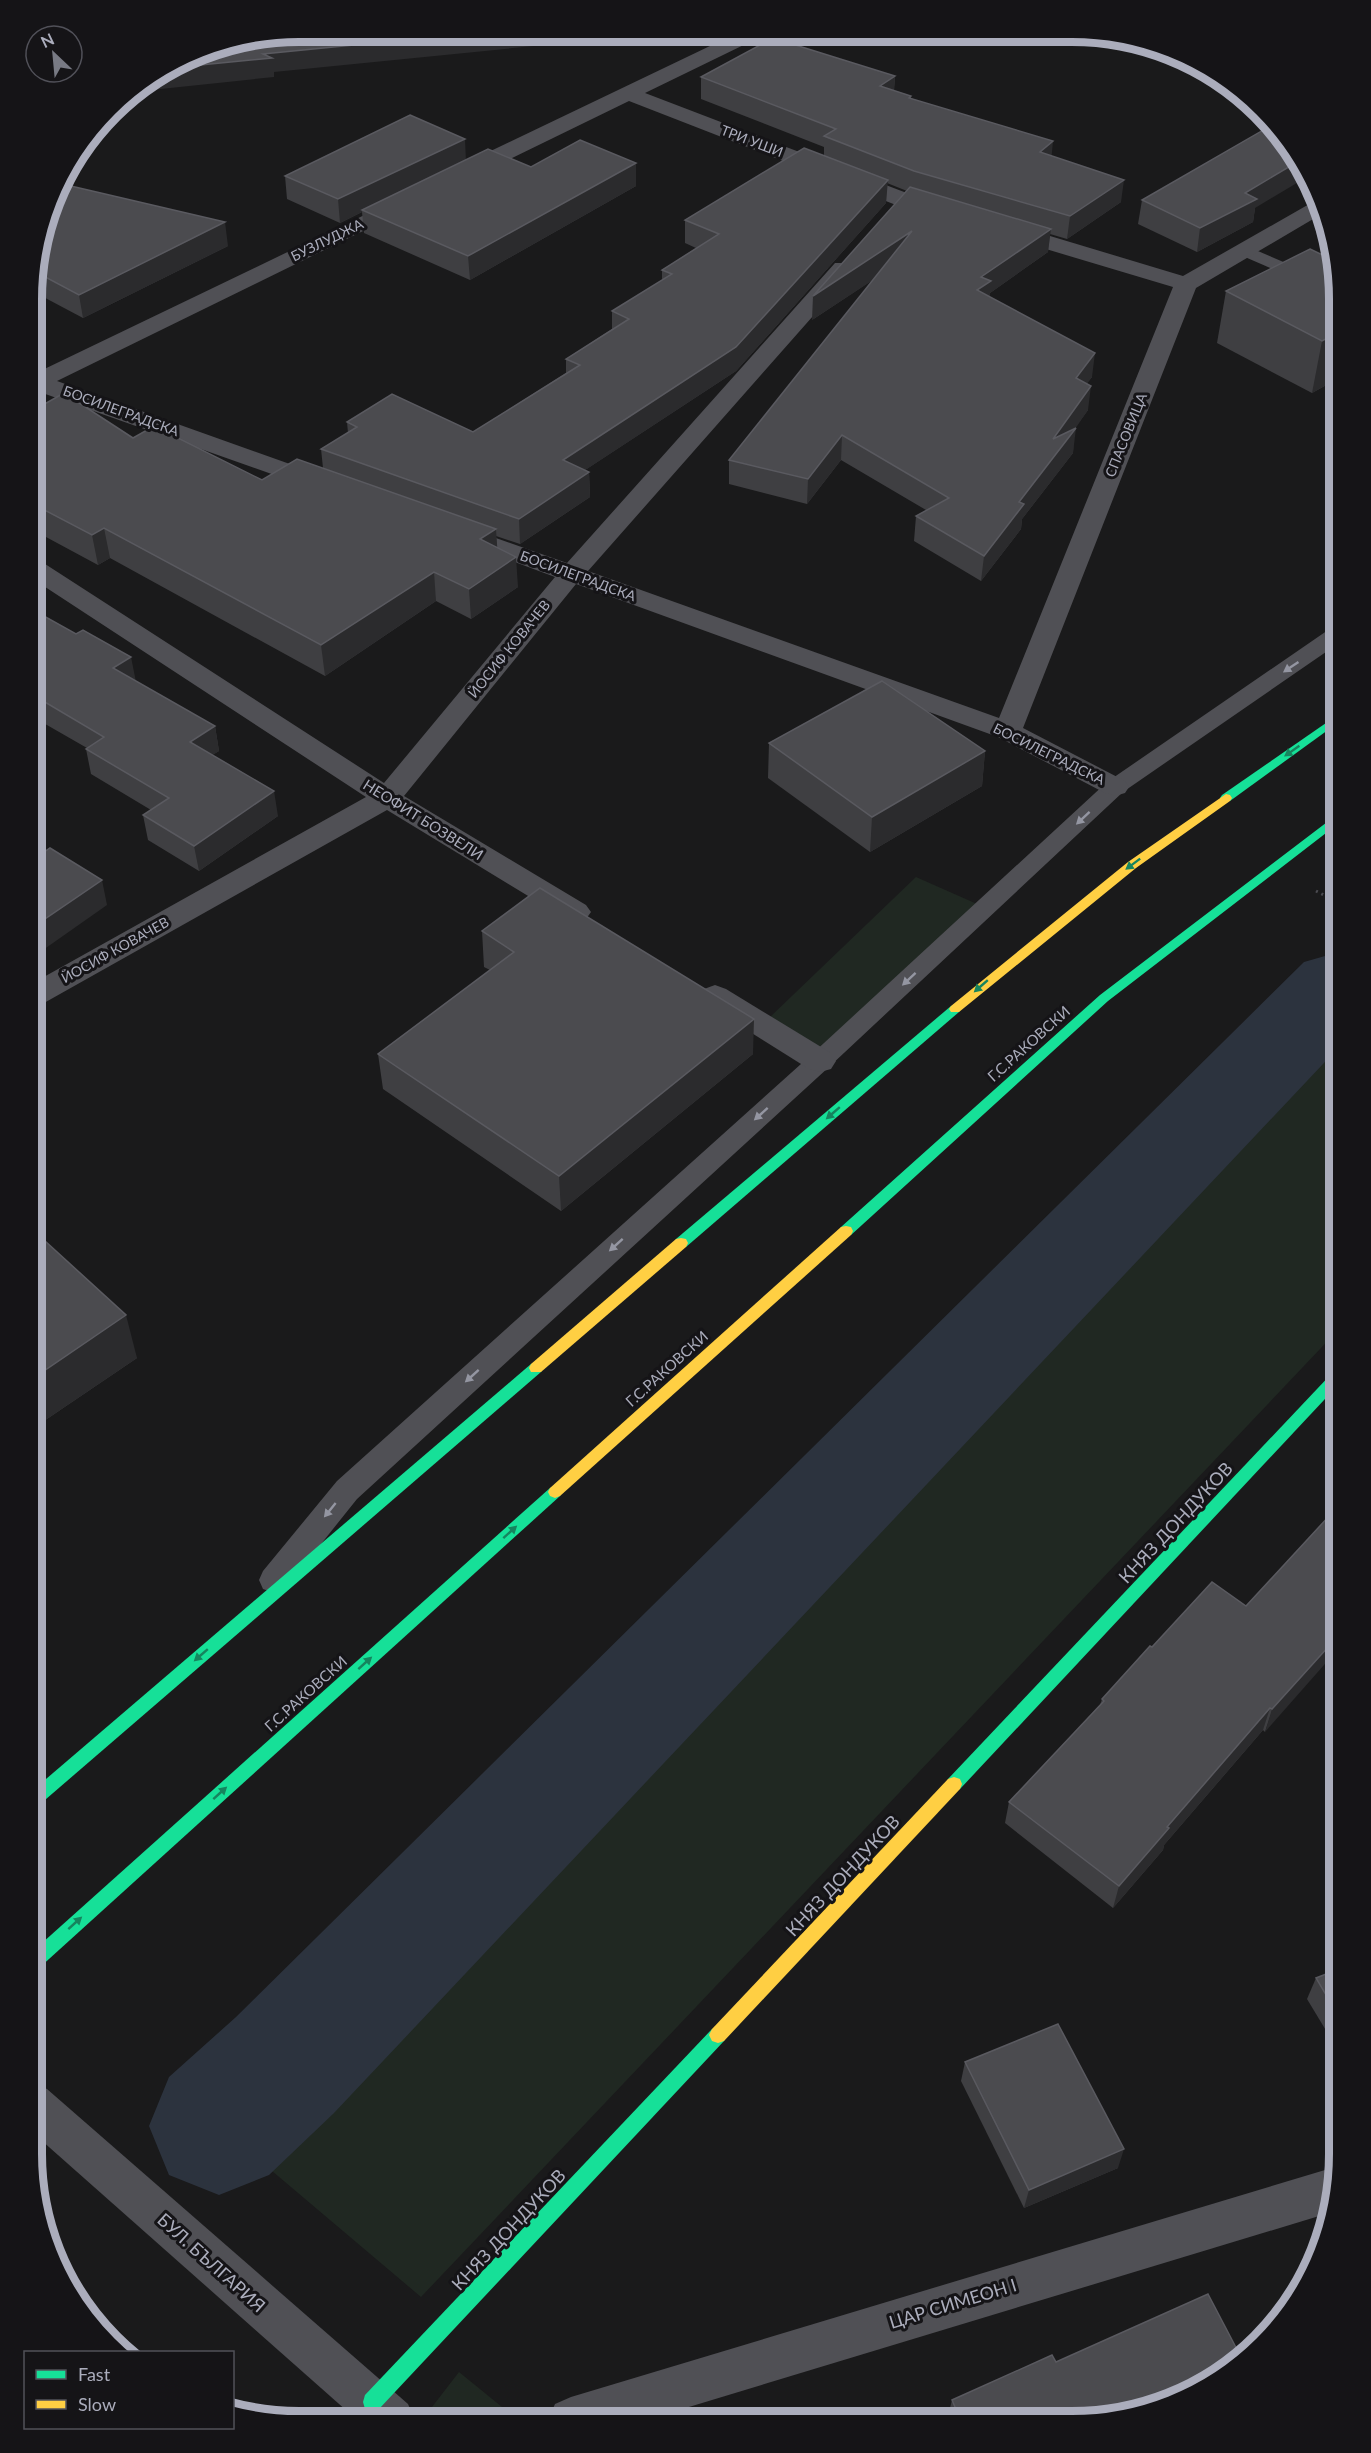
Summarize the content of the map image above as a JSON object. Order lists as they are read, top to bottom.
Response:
{
  "streets": {
    "street": [
      "ТРИ УШИ",
      "БУЗЛУДЖА",
      "БОСИЛЕГРАДСКА",
      "СПАСОВИЦА",
      "ЙОСИФ КОВАЧЕВ",
      "НЕОФИТ БОЗВЕЛИ",
      "Г.С.РАКОВСКИ",
      "КНЯЗ ДОНДУКОВ",
      "БУЛ. БЪЛГАРИЯ",
      "ЦАР СИМЕОН I"
    ]
  },
  "crossings": [
    ["БОСИЛЕГРАДСКА", "СПАСОВИЦА"],
    ["БОСИЛЕГРАДСКА", "ЙОСИФ КОВАЧЕВ"],
    ["ЙОСИФ КОВАЧЕВ", "НЕОФИТ БОЗВЕЛИ"]
  ],
  "legend": ["Fast", "Slow"],
  "north": "top left"
}
